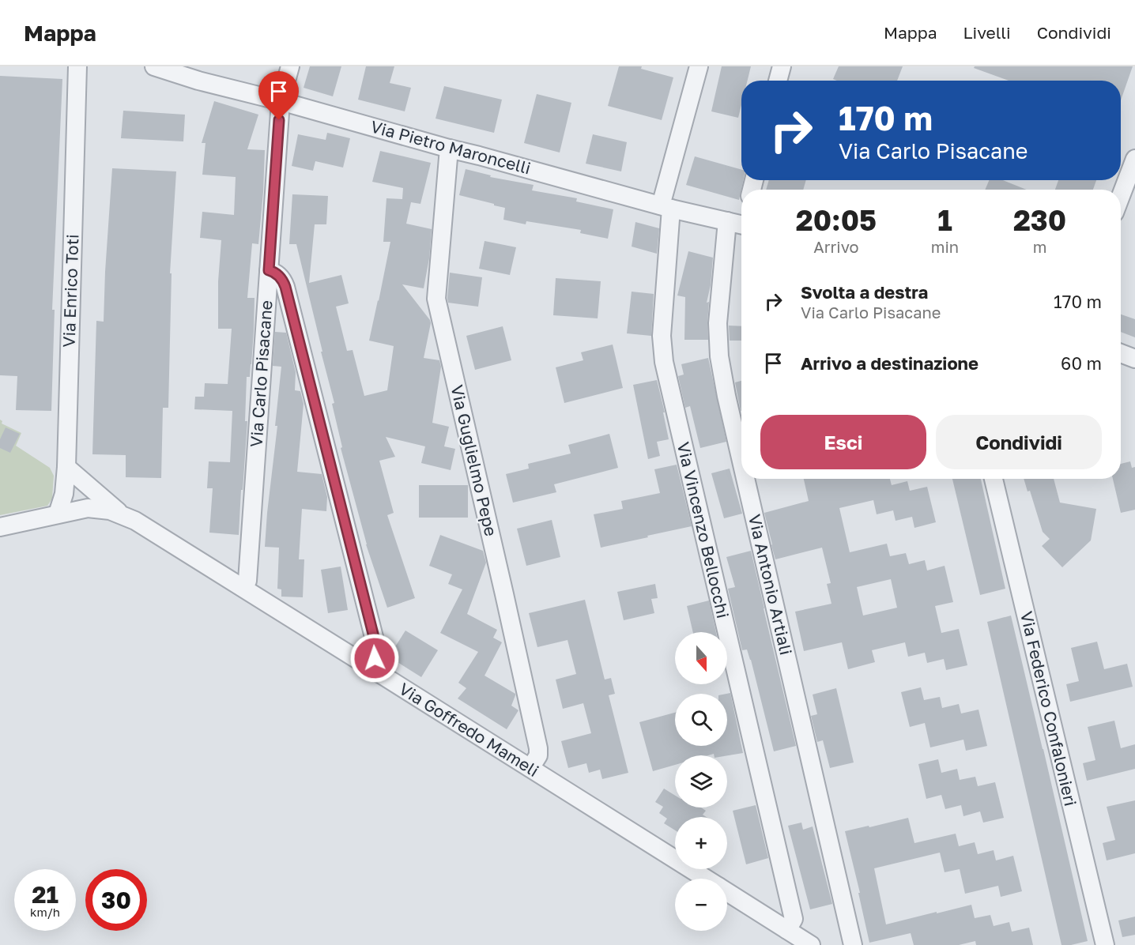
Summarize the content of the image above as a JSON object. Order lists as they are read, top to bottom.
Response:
{
  "streets": {
    "street": [
      "Via Pietro Maroncelli",
      "Via Enrico Toti",
      "Via Carlo Pisacane",
      "Via Guglielmo Pepe",
      "Via Vincenzo Bellocchi",
      "Via Antonio Artiali",
      "Via Federico Confalonieri",
      "Via Goffredo Mameli"
    ]
  },
  "crossings": [
    ["Via Pietro Maroncelli", "Via Carlo Pisacane"],
    ["Via Pietro Maroncelli", "Via Guglielmo Pepe"],
    ["Via Pietro Maroncelli", "Via Vincenzo Bellocchi"],
    ["Via Pietro Maroncelli", "Via Antonio Artiali"],
    ["Via Enrico Toti", "Via Goffredo Mameli"],
    ["Via Carlo Pisacane", "Via Goffredo Mameli"],
    ["Via Guglielmo Pepe", "Via Goffredo Mameli"],
    ["Via Vincenzo Bellocchi", "Via Goffredo Mameli"]
  ],
  "north": "bottom",
  "page": {
    "header": "Mappa",
    "nav": ["Mappa", "Livelli", "Condividi"],
    "turn": ["170 m", "Via Carlo Pisacane"],
    "eta": [
      "20:05",
      "Arrivo",
      "1",
      "min",
      "230",
      "m"
    ],
    "list": [
      {
        "name": "Svolta a destra",
        "note": "Via Carlo Pisacane",
        "value": "170 m"
      },
      {
        "name": "Arrivo a destinazione",
        "value": "60 m"
      }
    ],
    "buttons": ["Esci", "Condividi"],
    "map_buttons": ["+", "−"],
    "speed": "21 km/h",
    "limit": "30"
  }
}
